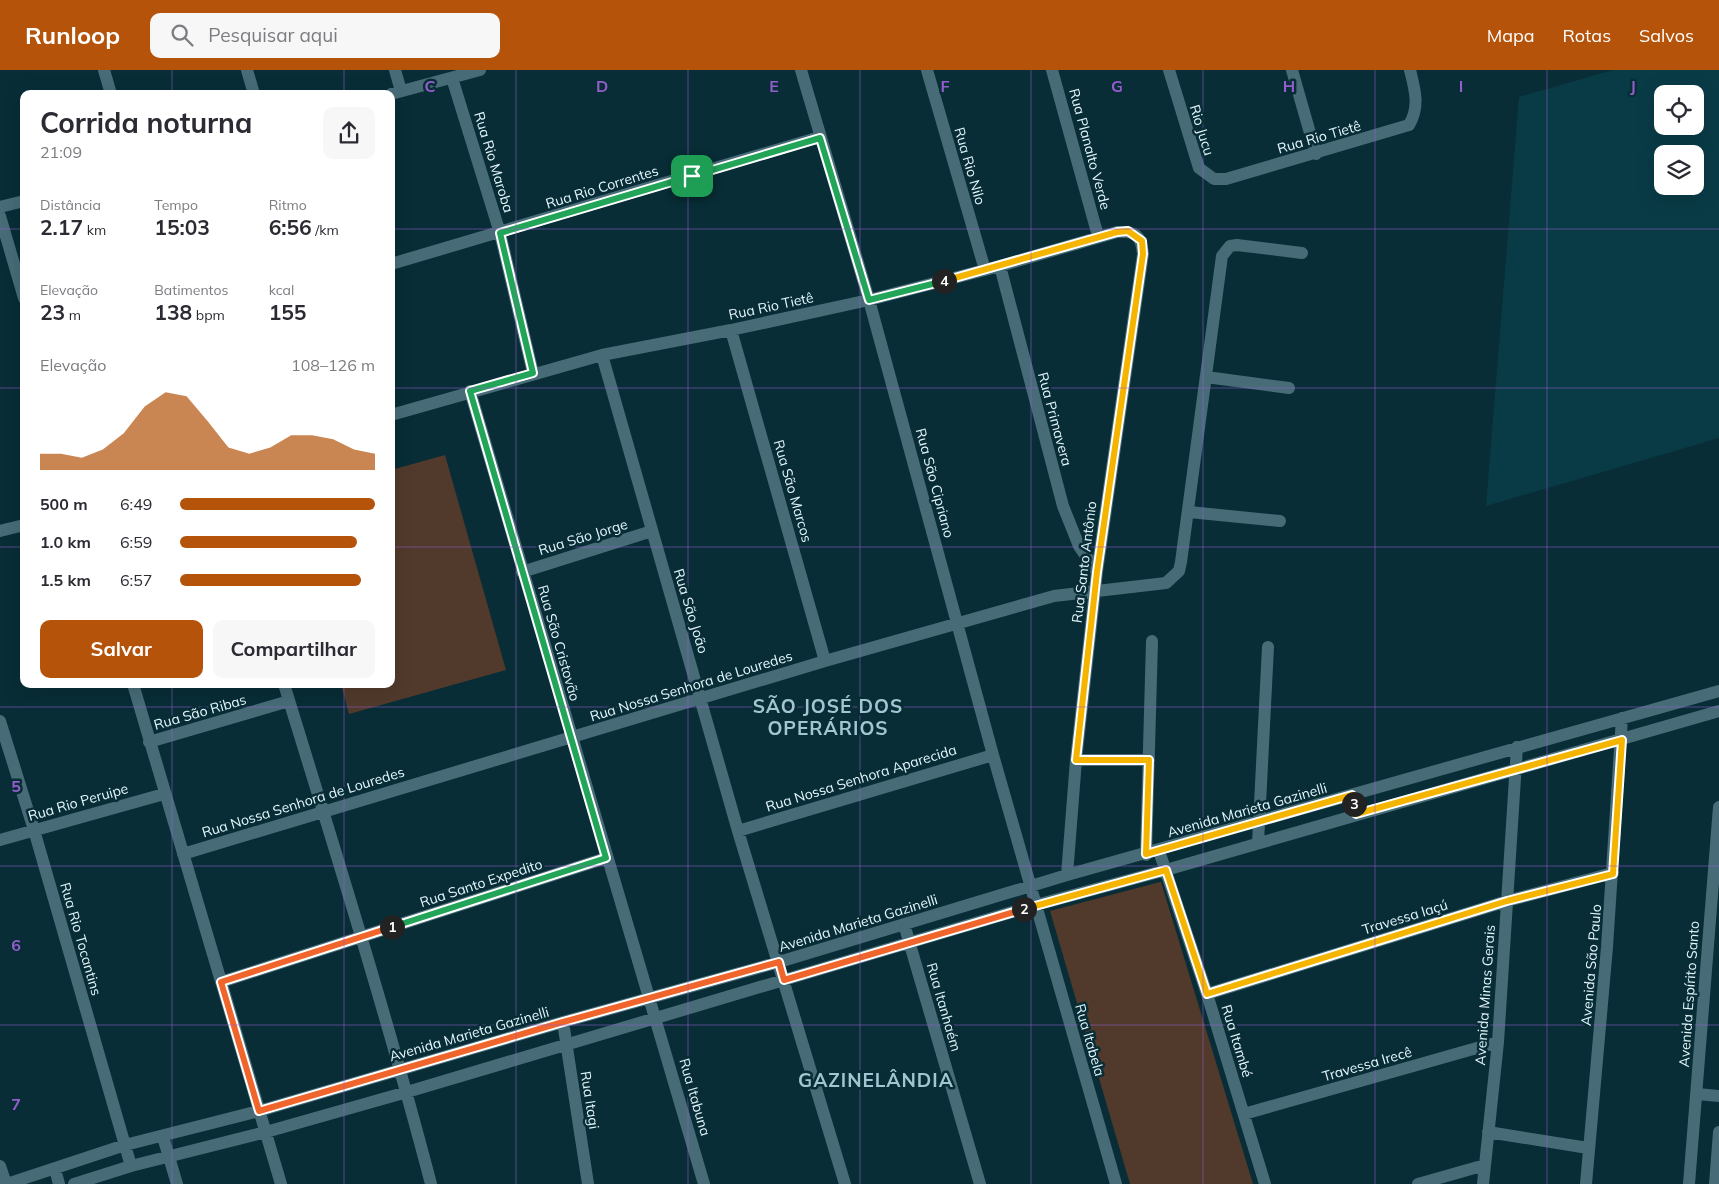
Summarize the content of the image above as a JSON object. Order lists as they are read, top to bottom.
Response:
{
  "streets": {
    "street": [
      "Rio Jucu",
      "Rua Rio Tietê",
      "Rua Planalto Verde",
      "Rua Rio Maroba",
      "Rua Rio Nilo",
      "Rua Rio Correntes",
      "Rua Primavera",
      "Rua São Cipriano",
      "Rua São Marcos",
      "Rua São Jorge",
      "Rua Santo Antônio",
      "Rua São João",
      "Rua São Cristovão",
      "Rua Nossa Senhora de Louredes",
      "Rua São Ribas",
      "Rua Nossa Senhora Aparecida",
      "Rua Rio Peruipe",
      "Avenida Marieta Gazinelli",
      "Rua Santo Expedito",
      "Travessa Iaçú",
      "Rua Rio Tocantins",
      "Avenida São Paulo",
      "Avenida Espírito Santo",
      "Avenida Minas Gerais",
      "Rua Itanhaém",
      "Rua Itabela",
      "Rua Itambé",
      "Travessa Irecê",
      "Rua Itabuna",
      "Rua Itagi"
    ]
  },
  "crossings": [
    ["Rio Jucu", "Rua Rio Tietê"],
    ["Rua Rio Tietê", "Rua Planalto Verde"],
    ["Rua Rio Tietê", "Rua Rio Maroba"],
    ["Rua Rio Tietê", "Rua Rio Nilo"],
    ["Rua Rio Tietê", "Rua Primavera"],
    ["Rua Rio Tietê", "Rua São Cipriano"],
    ["Rua Rio Tietê", "Rua São Marcos"],
    ["Rua Rio Tietê", "Rua Santo Antônio"],
    ["Rua Rio Tietê", "Rua São João"],
    ["Rua Rio Tietê", "Rua São Cristovão"],
    ["Rua Rio Maroba", "Rua Rio Correntes"],
    ["Rua Rio Correntes", "Rua São Cipriano"],
    ["Rua Primavera", "Rua Santo Antônio"],
    ["Rua São Cipriano", "Rua Nossa Senhora de Louredes"],
    ["Rua São Cipriano", "Rua Nossa Senhora Aparecida"],
    ["Rua São Cipriano", "Avenida Marieta Gazinelli"],
    ["Rua São Cipriano", "Rua Itabela"],
    ["Rua São Marcos", "Rua Nossa Senhora de Louredes"],
    ["Rua São Jorge", "Rua São João"],
    ["Rua São Jorge", "Rua São Cristovão"],
    ["Rua Santo Antônio", "Rua Nossa Senhora de Louredes"],
    ["Rua Santo Antônio", "Avenida Marieta Gazinelli"],
    ["Rua São João", "Rua Nossa Senhora de Louredes"],
    ["Rua São João", "Rua Nossa Senhora Aparecida"],
    ["Rua São João", "Avenida Marieta Gazinelli"],
    ["Rua São Cristovão", "Rua Nossa Senhora de Louredes"],
    ["Rua São Cristovão", "Avenida Marieta Gazinelli"],
    ["Rua São Cristovão", "Rua Santo Expedito"],
    ["Rua São Cristovão", "Rua Itabuna"],
    ["Rua Rio Peruipe", "Rua Rio Tocantins"],
    ["Avenida Marieta Gazinelli", "Rua Rio Tocantins"],
    ["Avenida Marieta Gazinelli", "Avenida São Paulo"],
    ["Avenida Marieta Gazinelli", "Avenida Minas Gerais"],
    ["Avenida Marieta Gazinelli", "Rua Itanhaém"],
    ["Avenida Marieta Gazinelli", "Rua Itambé"],
    ["Avenida Marieta Gazinelli", "Rua Itagi"],
    ["Travessa Iaçú", "Avenida São Paulo"],
    ["Travessa Iaçú", "Avenida Minas Gerais"],
    ["Travessa Iaçú", "Rua Itambé"],
    ["Avenida Minas Gerais", "Travessa Irecê"],
    ["Rua Itambé", "Travessa Irecê"]
  ],
  "districts": ["SÃO JOSÉ DOS OPERÁRIOS", "GAZINELÂNDIA"],
  "page": {
    "header": "Runloop",
    "search": "Pesquisar aqui",
    "nav": ["Mapa", "Rotas", "Salvos"],
    "heading": ["Corrida noturna", "21:09"],
    "stats": [
      ["Distância", "2.17 km"],
      ["Tempo", "15:03"],
      ["Ritmo", "6:56 /km"],
      ["Elevação", "23 m"],
      ["Batimentos", "138 bpm"],
      ["kcal", "155"]
    ],
    "pins": [
      "4",
      "3",
      "2",
      "1"
    ],
    "chart": ["Elevação", "108–126 m"],
    "list": [
      {
        "name": "500 m",
        "note": "6:49"
      },
      {
        "name": "1.0 km",
        "note": "6:59"
      },
      {
        "name": "1.5 km",
        "note": "6:57"
      }
    ],
    "buttons": ["Salvar", "Compartilhar"]
  },
  "grid": {
    "columns": [
      "C",
      "D",
      "E",
      "F",
      "G",
      "H",
      "I",
      "J"
    ],
    "rows": ["5", "6", "7"]
  }
}
